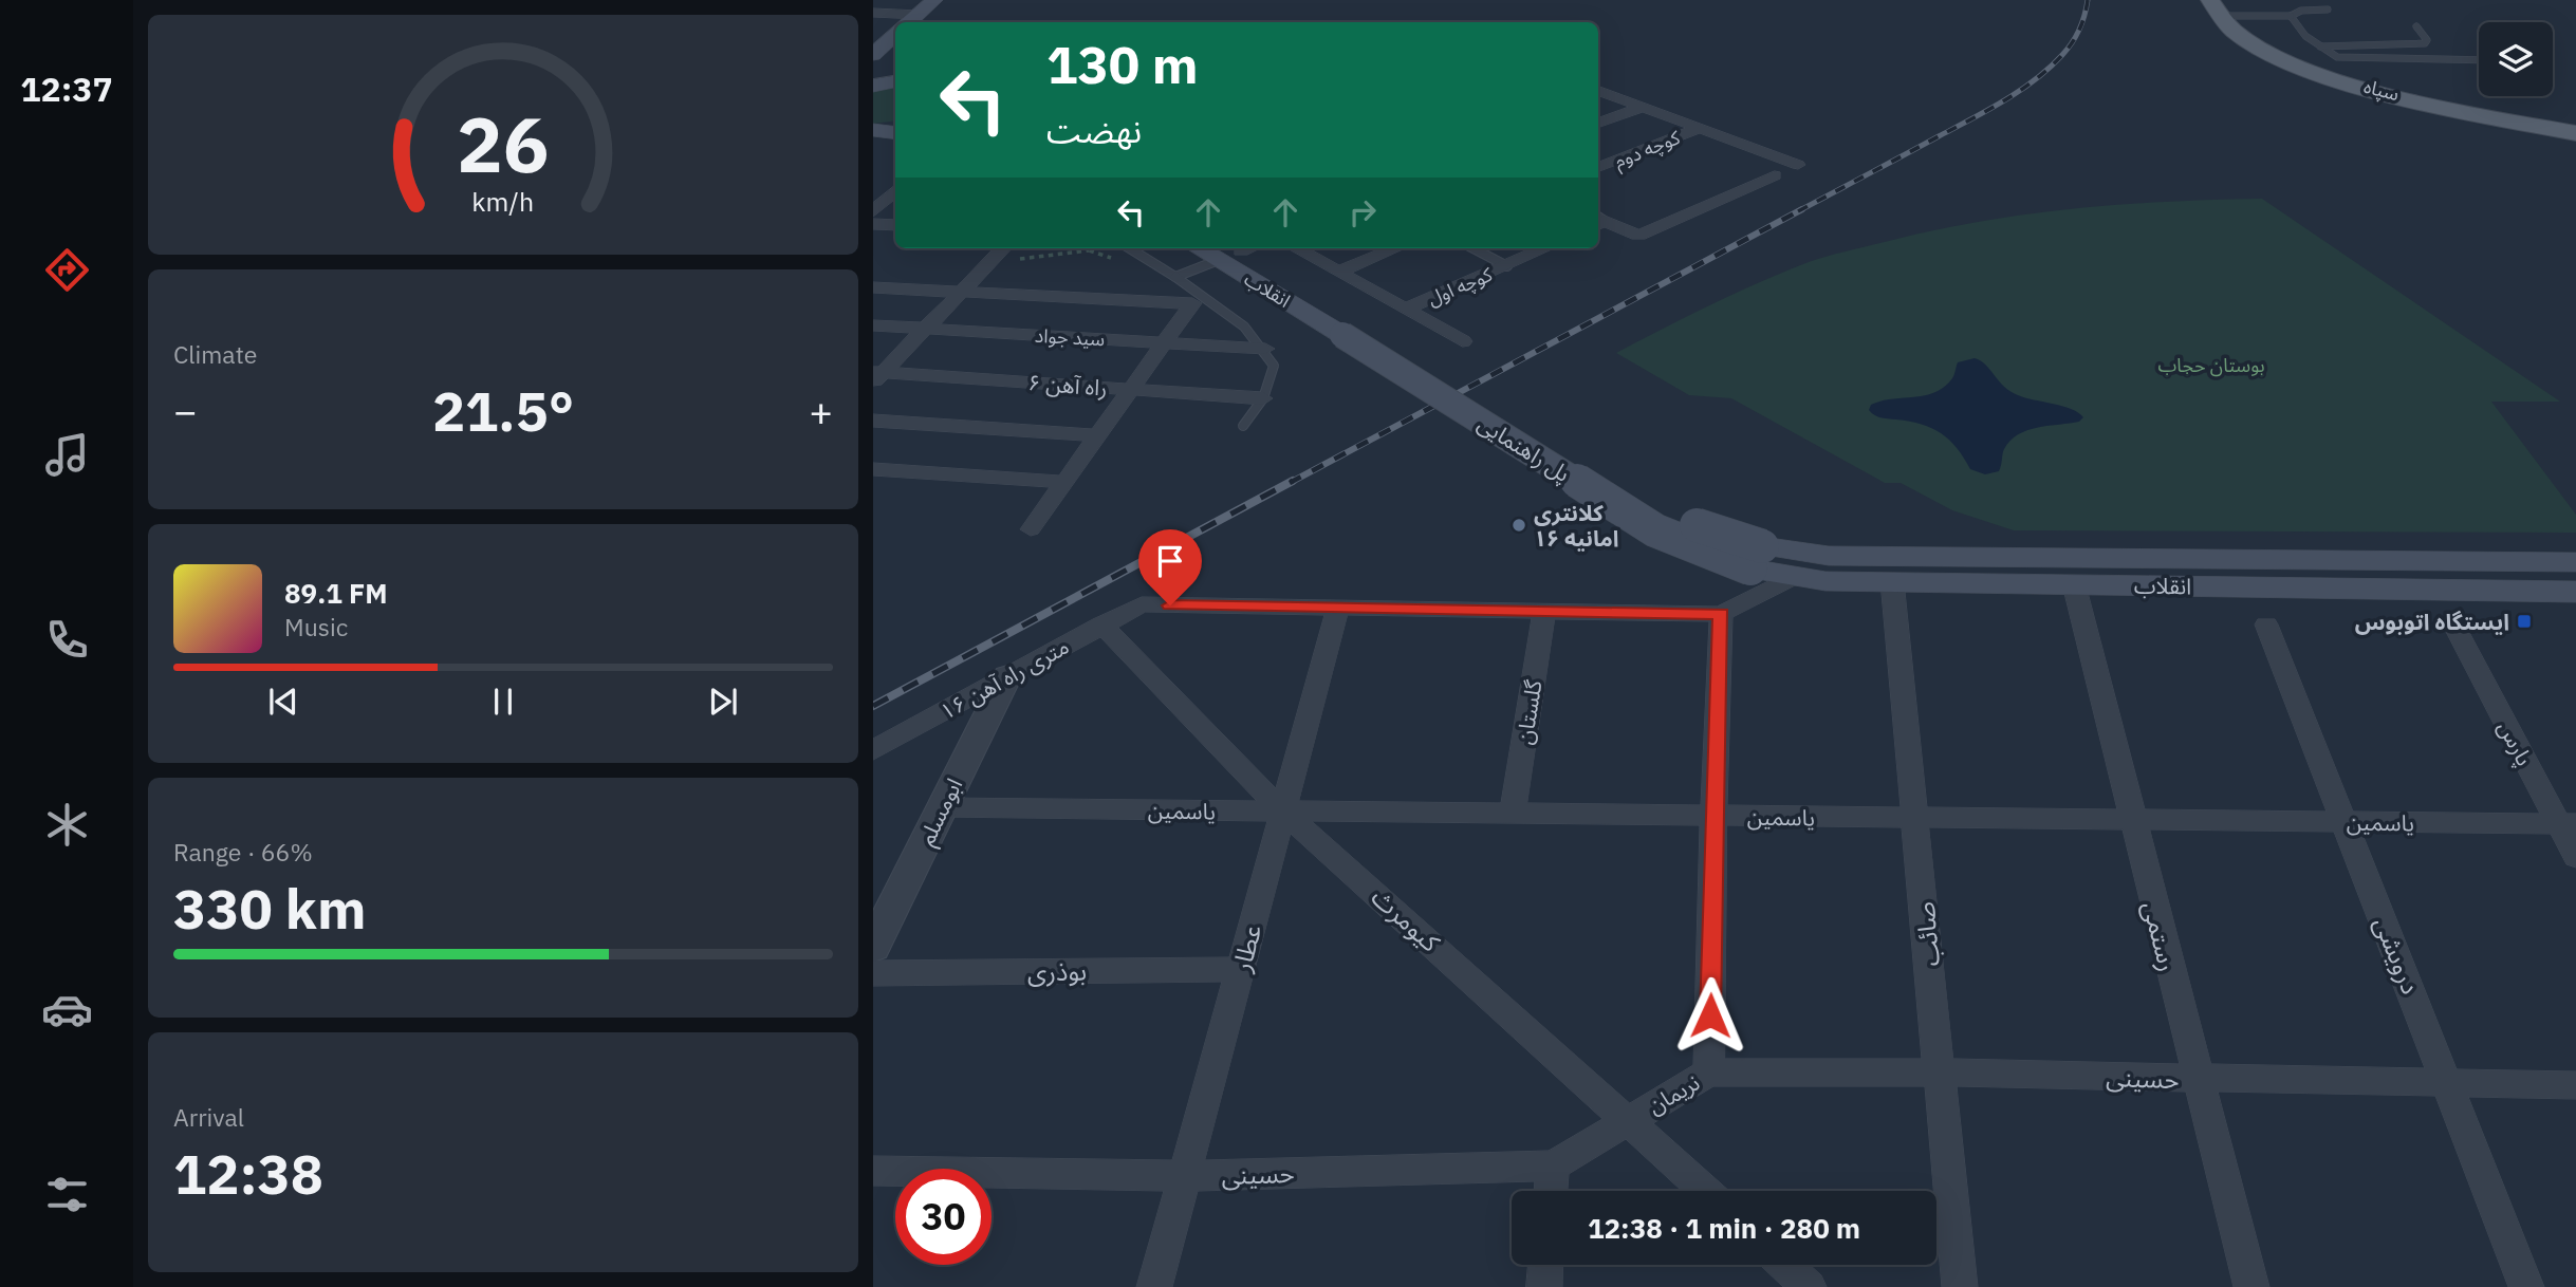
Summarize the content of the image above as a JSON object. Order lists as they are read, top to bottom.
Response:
{
  "streets": {
    "main road": ["سپاه", "انقلاب", "پل راهنمایی"],
    "street": [
      "کوچه دوم",
      "کوچه اول",
      "سید جواد",
      "راه آهن ۶",
      "۱۶ متری راه آهن",
      "گلستان",
      "پارس",
      "یاسمین",
      "ابومسلم",
      "کیومرث",
      "صائب",
      "رستمی",
      "عطار",
      "درویشی",
      "بوذری",
      "حسینی",
      "نریمان"
    ]
  },
  "crossings": [
    ["انقلاب", "پل راهنمایی"],
    ["انقلاب", "صائب"],
    ["انقلاب", "رستمی"],
    ["۱۶ متری راه آهن", "ابومسلم"],
    ["۱۶ متری راه آهن", "کیومرث"],
    ["۱۶ متری راه آهن", "عطار"],
    ["گلستان", "یاسمین"],
    ["پارس", "یاسمین"],
    ["یاسمین", "ابومسلم"],
    ["یاسمین", "کیومرث"],
    ["یاسمین", "صائب"],
    ["یاسمین", "رستمی"],
    ["یاسمین", "عطار"],
    ["یاسمین", "درویشی"],
    ["یاسمین", "نریمان"],
    ["کیومرث", "عطار"],
    ["کیومرث", "حسینی"],
    ["کیومرث", "نریمان"],
    ["صائب", "حسینی"],
    ["رستمی", "حسینی"],
    ["عطار", "بوذری"],
    ["عطار", "حسینی"],
    ["درویشی", "حسینی"],
    ["حسینی", "نریمان"]
  ],
  "parks": ["بوستان حجاب"],
  "places": {
    "other": ["کلانتری ۱۶ امانیه"],
    "transit": ["ایستگاه اتوبوس"]
  },
  "page": {
    "tabs": "12:37",
    "turn": ["130 m", "نهضت"],
    "tile": [
      "Climate",
      ["Range · 66%", "330 km"],
      ["Arrival", "12:38"]
    ],
    "heat": ["−", "21.5°", "+"],
    "song": ["89.1 FM", "Music"],
    "limit": "30",
    "trip": "12:38 · 1 min · 280 m",
    "gauge": ["26", "km/h"]
  }
}
